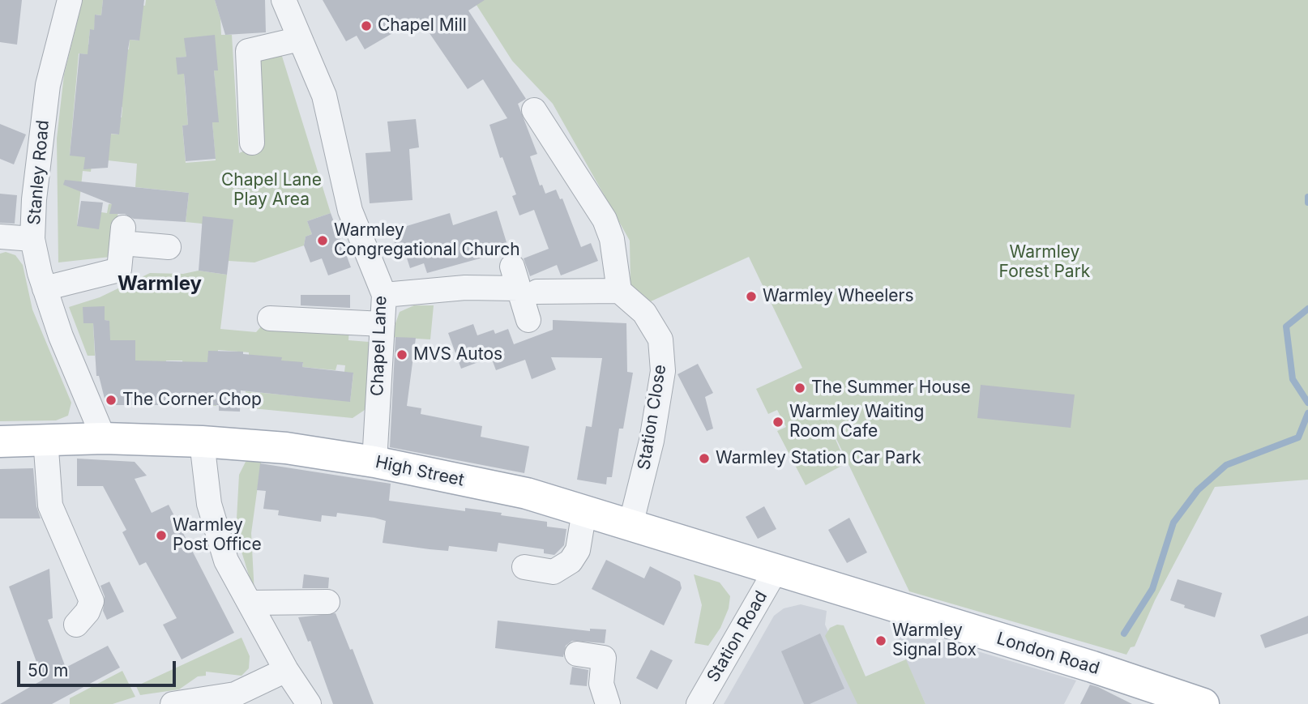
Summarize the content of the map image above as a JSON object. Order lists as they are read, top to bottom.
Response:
{
  "streets": {
    "main road": ["High Street", "London Road"],
    "street": [
      "Stanley Road",
      "Chapel Lane",
      "Station Close",
      "Station Road"
    ]
  },
  "crossings": [
    ["Stanley Road", "High Street"],
    ["Chapel Lane", "High Street"],
    ["Station Close", "High Street"],
    ["High Street", "Station Road"],
    ["High Street", "London Road"]
  ],
  "districts": ["Warmley"],
  "parks": ["Chapel Lane Play Area", "Warmley Forest Park"],
  "places": [
    "Chapel Mill",
    "Warmley Congregational Church",
    "Warmley Wheelers",
    "MVS Autos",
    "The Summer House",
    "The Corner Chop",
    "Warmley Waiting Room Cafe",
    "Warmley Station Car Park",
    "Warmley Post Office",
    "Warmley Signal Box"
  ],
  "scale_bar": "50 m"
}
